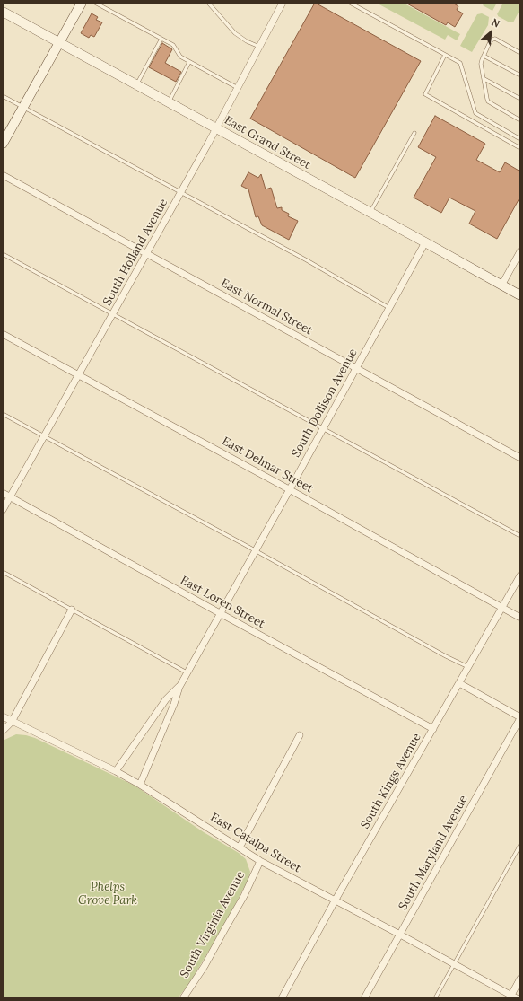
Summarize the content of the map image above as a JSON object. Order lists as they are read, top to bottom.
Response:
{
  "streets": {
    "main road": ["East Grand Street"],
    "street": [
      "South Holland Avenue",
      "East Normal Street",
      "South Dollison Avenue",
      "East Delmar Street",
      "East Loren Street",
      "South Kings Avenue",
      "East Catalpa Street",
      "South Maryland Avenue",
      "South Virginia Avenue"
    ]
  },
  "crossings": [
    ["East Grand Street", "South Holland Avenue"],
    ["East Grand Street", "South Dollison Avenue"],
    ["South Holland Avenue", "East Normal Street"],
    ["South Holland Avenue", "East Delmar Street"],
    ["South Holland Avenue", "East Loren Street"],
    ["East Normal Street", "South Dollison Avenue"],
    ["South Dollison Avenue", "East Delmar Street"],
    ["South Dollison Avenue", "East Loren Street"],
    ["South Dollison Avenue", "East Catalpa Street"],
    ["East Delmar Street", "South Kings Avenue"],
    ["East Loren Street", "South Kings Avenue"],
    ["South Kings Avenue", "East Catalpa Street"],
    ["East Catalpa Street", "South Maryland Avenue"],
    ["East Catalpa Street", "South Virginia Avenue"]
  ],
  "parks": ["Phelps Grove Park"],
  "north": "top right"
}
